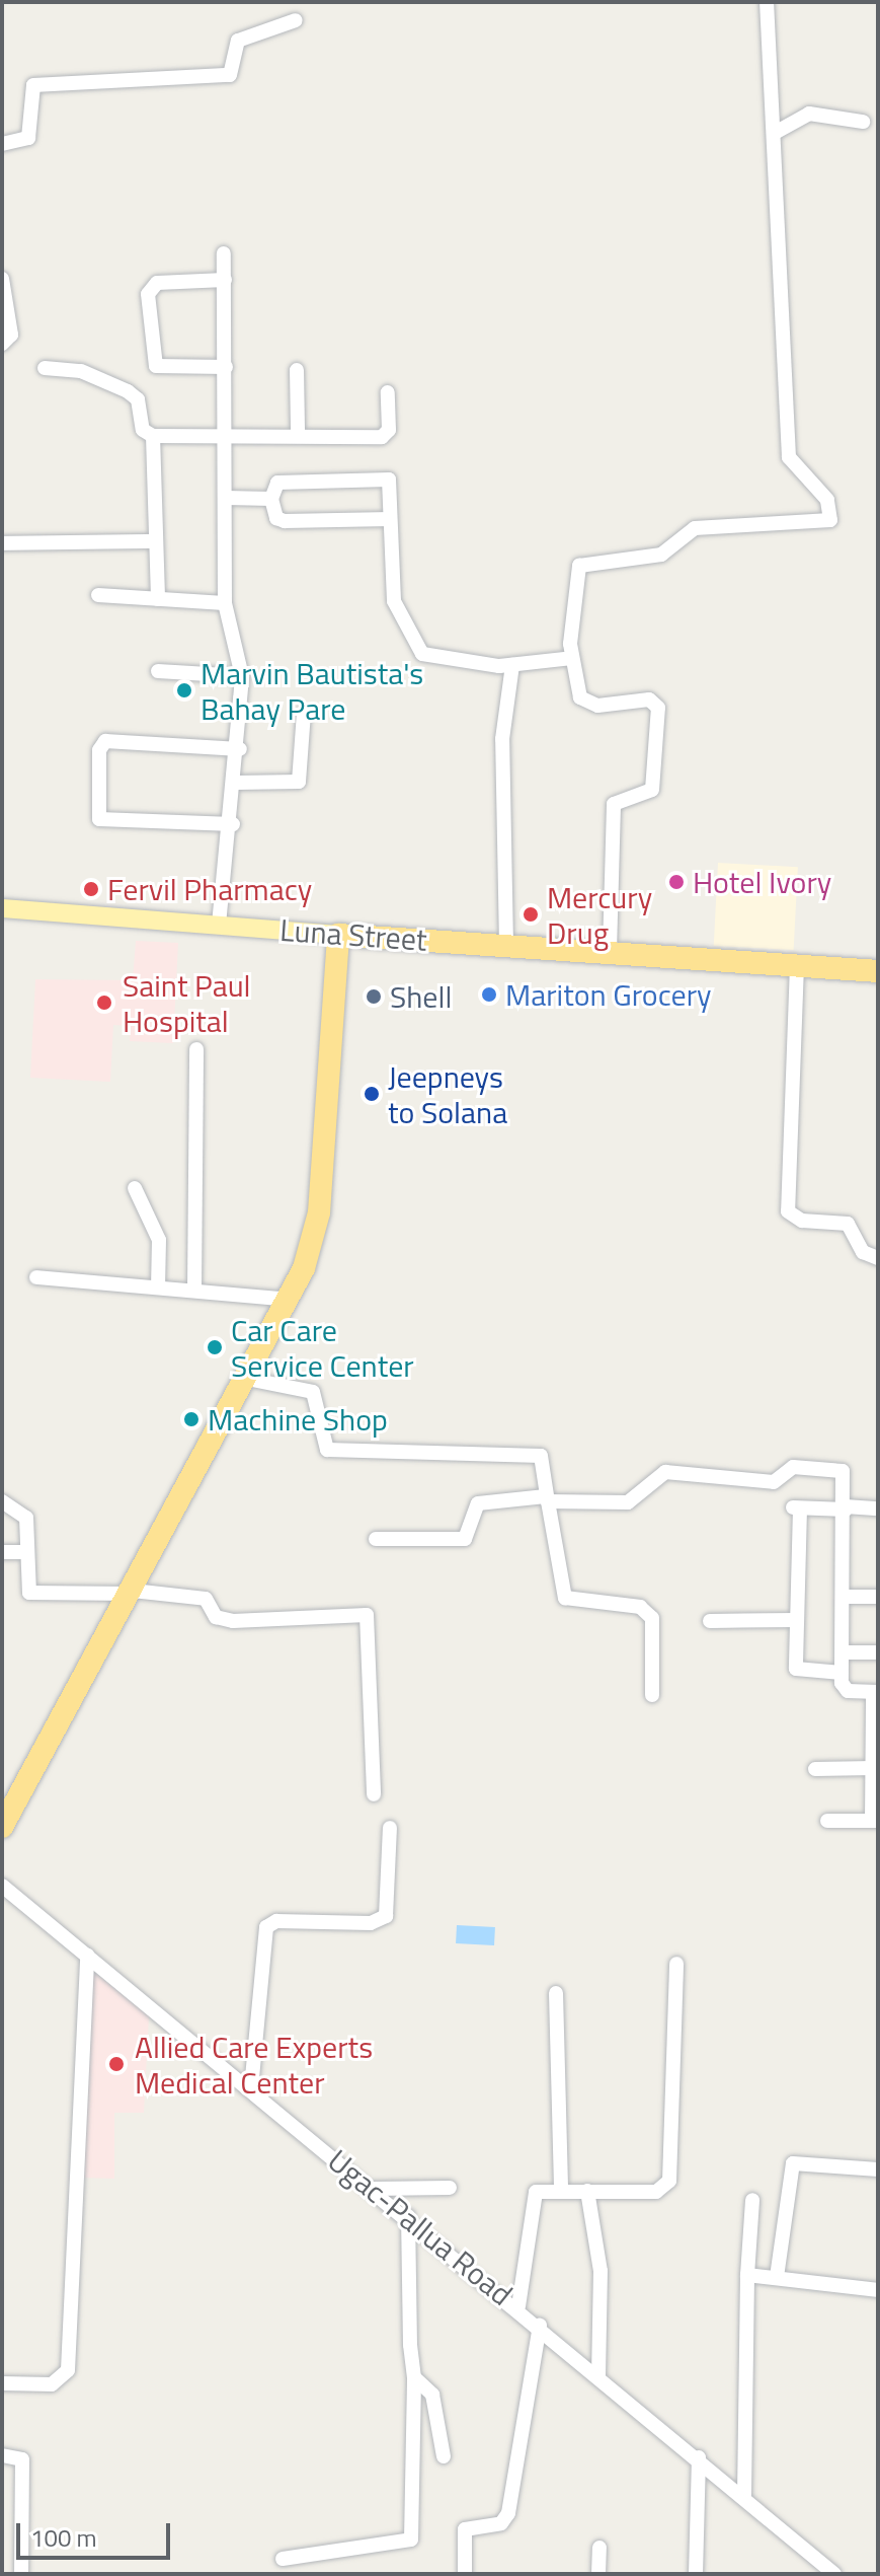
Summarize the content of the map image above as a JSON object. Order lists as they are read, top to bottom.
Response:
{
  "streets": {
    "highway": ["Luna Street"],
    "street": ["Ugac-Pallua Road"]
  },
  "places": [
    "Marvin Bautista's Bahay Pare",
    "Hotel Ivory",
    "Fervil Pharmacy",
    "Mercury Drug",
    "Mariton Grocery",
    "Shell",
    "Saint Paul Hospital",
    "Jeepneys to Solana",
    "Car Care Service Center",
    "Machine Shop",
    "Allied Care Experts Medical Center"
  ],
  "scale_bar": "100 m"
}
